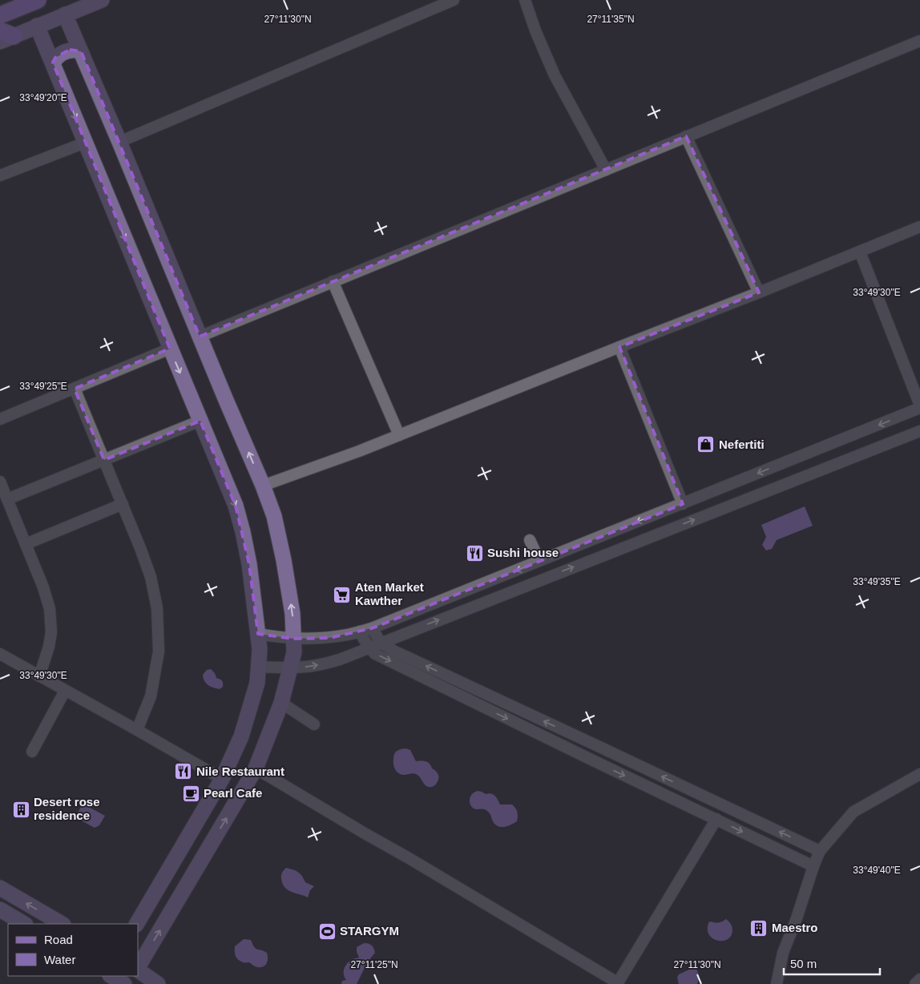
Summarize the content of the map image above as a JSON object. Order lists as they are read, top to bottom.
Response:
{
  "places": {
    "shop": ["Nefertiti"],
    "restaurant": ["Sushi house", "Nile Restaurant"],
    "supermarket": ["Aten Market Kawther"],
    "cafe": ["Pearl Cafe"],
    "building": ["Desert rose residence", "Maestro"],
    "sports": ["STARGYM"]
  },
  "legend": ["Road", "Water"],
  "scale_bar": "50 m",
  "coordinates": [
    "27°11'30\"N",
    "27°11'35\"N",
    "33°49'20\"E",
    "33°49'30\"E",
    "33°49'25\"E",
    "33°49'35\"E",
    "33°49'40\"E",
    "27°11'25\"N"
  ]
}
